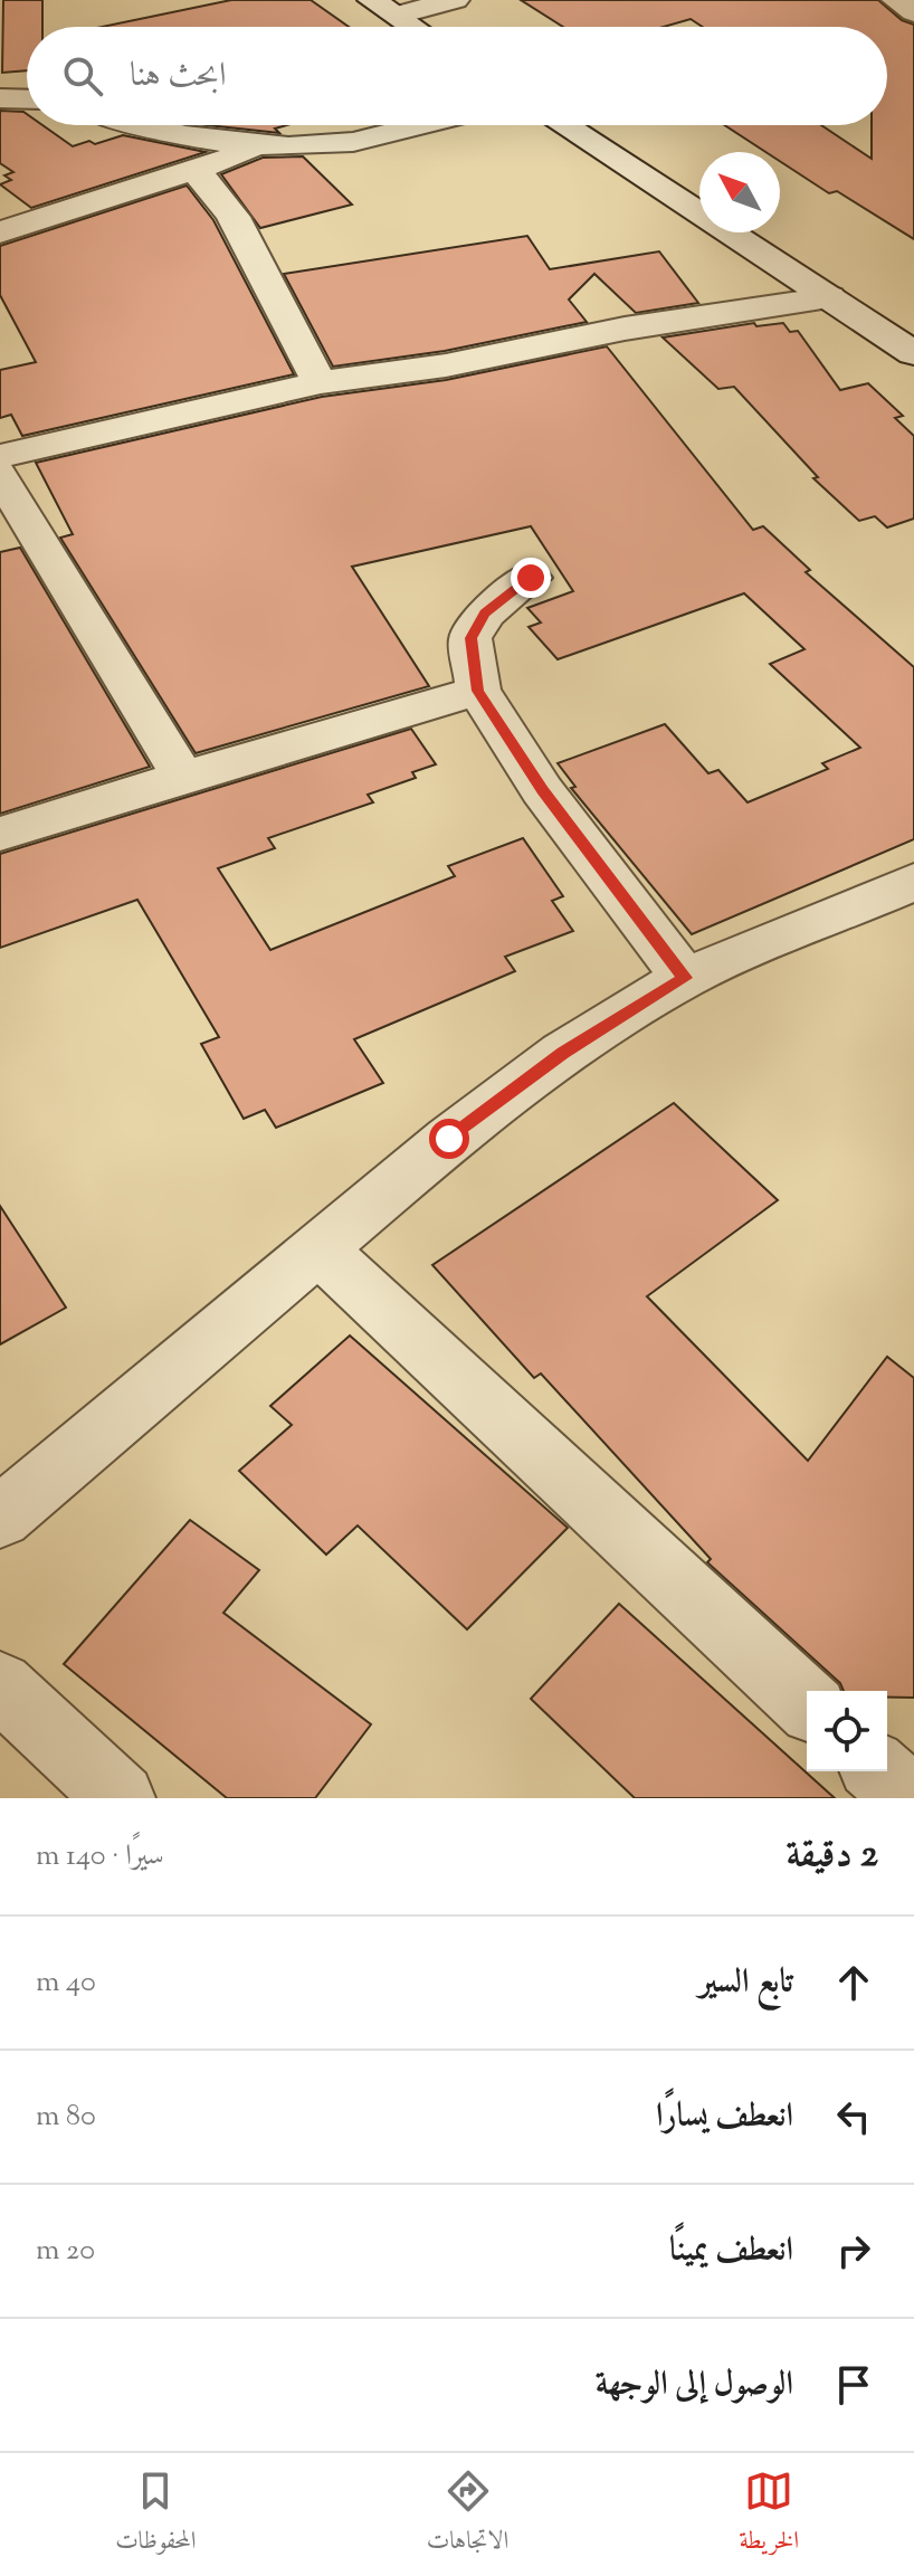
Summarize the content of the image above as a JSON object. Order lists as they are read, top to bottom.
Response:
{
  "north": "top left",
  "page": {
    "search": "ابحث هنا",
    "heading": ["2 دقيقة", "سيرًا · 140 m"],
    "list": [
      ["تابع السير", "40 m"],
      ["انعطف يسارًا", "80 m"],
      ["انعطف يمينًا", "20 m"],
      "الوصول إلى الوجهة"
    ],
    "nav": ["الخريطة", "الاتجاهات", "المحفوظات"]
  }
}
